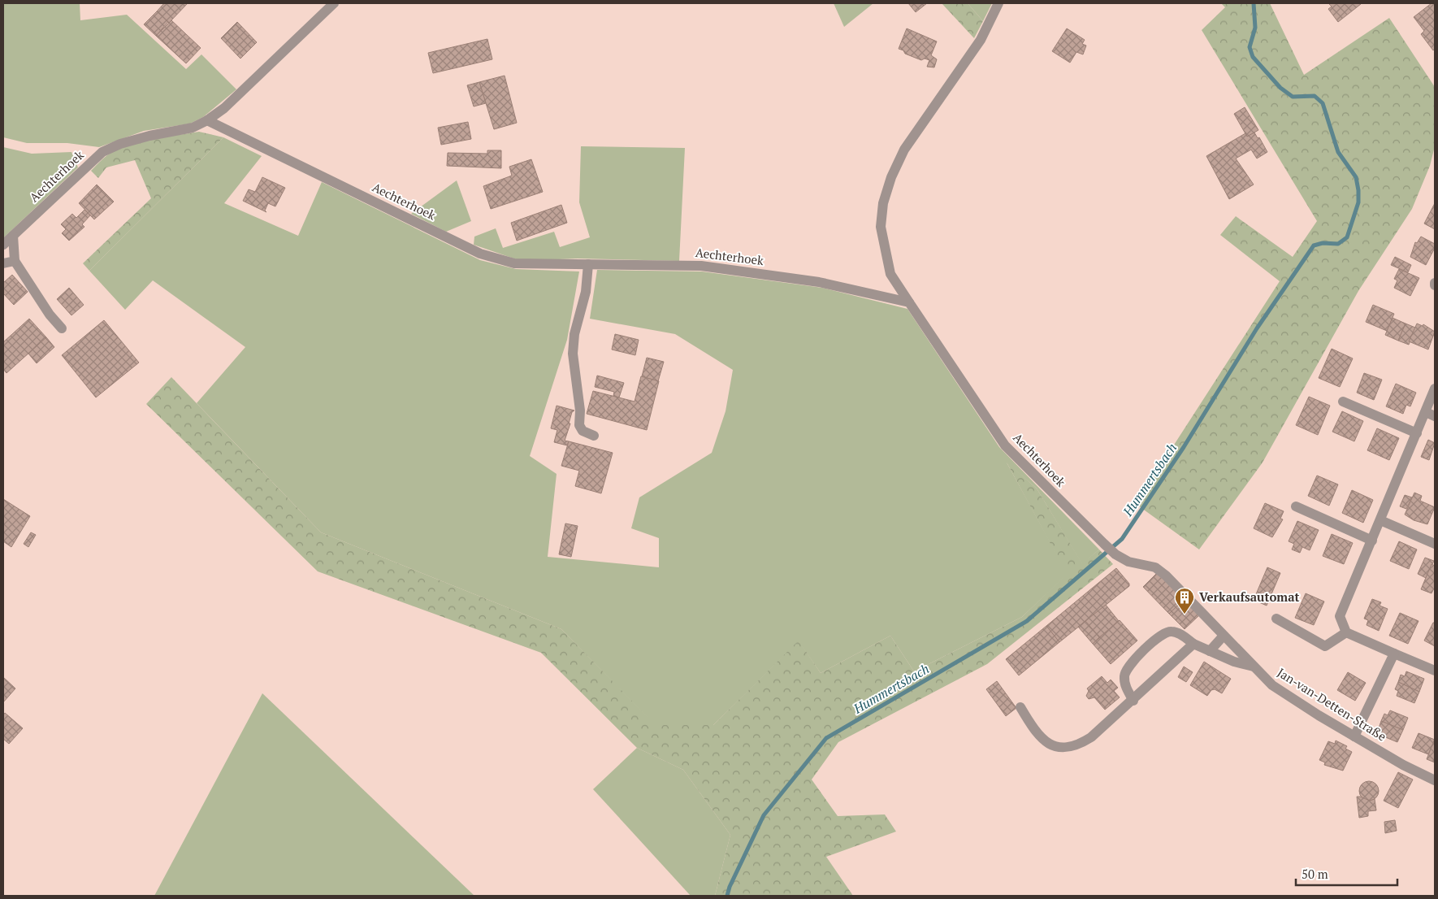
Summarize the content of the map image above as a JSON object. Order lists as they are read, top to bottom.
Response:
{
  "streets": {
    "street": ["Aechterhoek", "Jan-van-Detten-Straße"]
  },
  "crossings": [
    ["Aechterhoek", "Jan-van-Detten-Straße"]
  ],
  "water": ["Hummertsbach"],
  "places": {
    "building": ["Verkaufsautomat"]
  },
  "scale_bar": "50 m"
}
